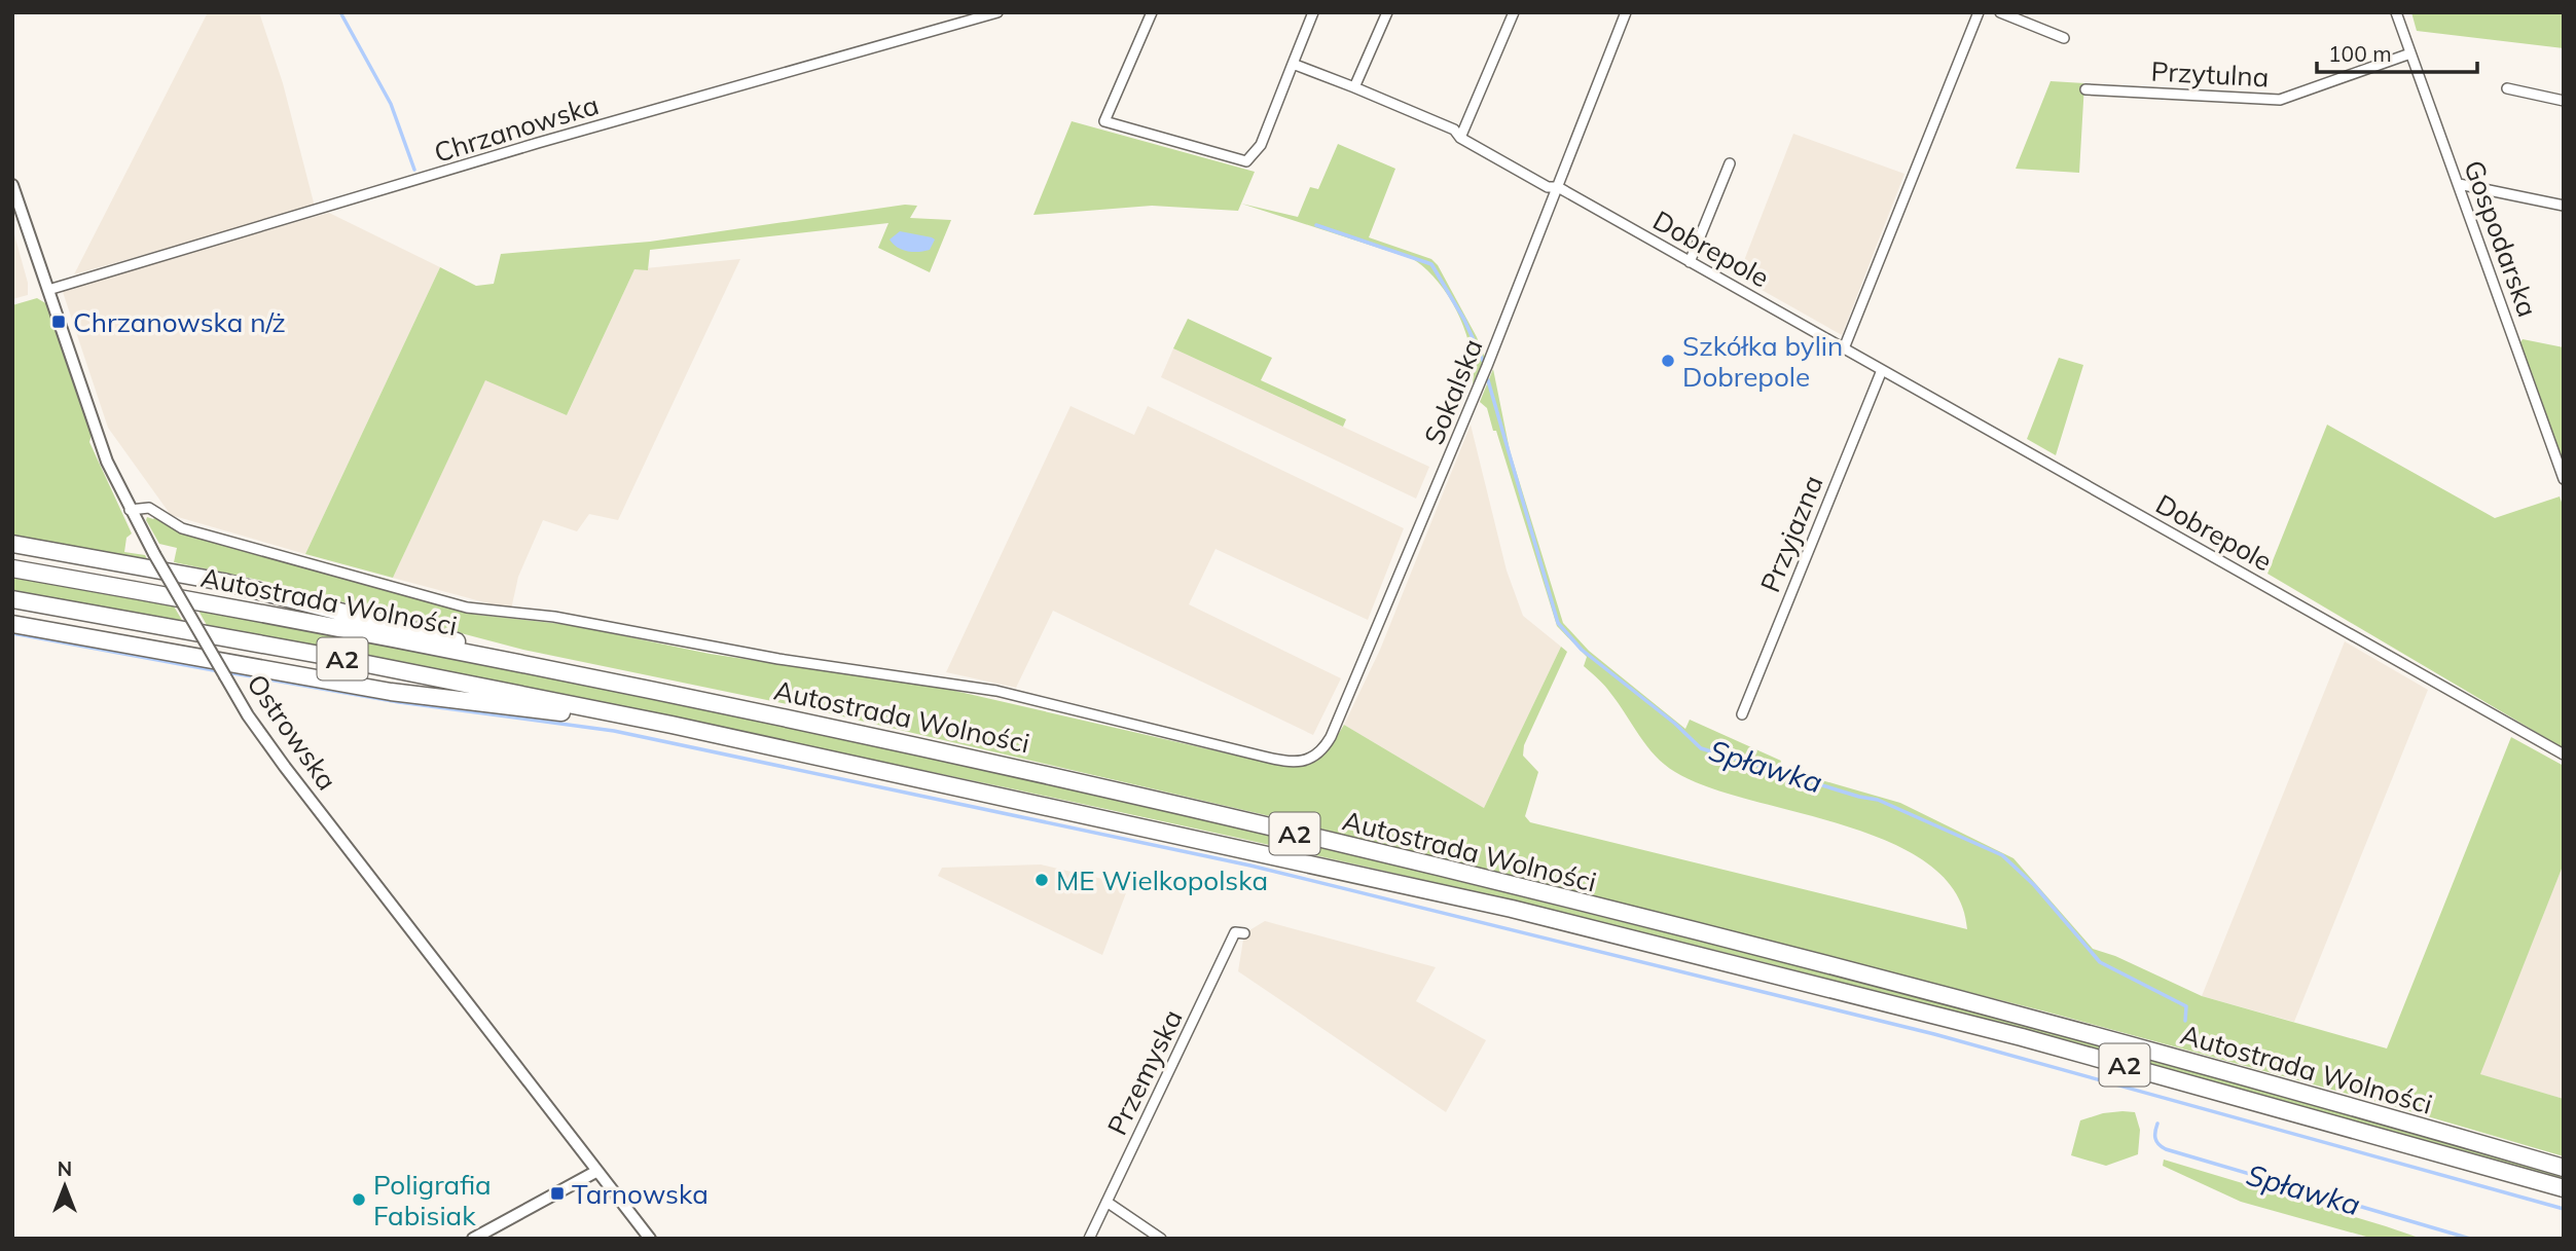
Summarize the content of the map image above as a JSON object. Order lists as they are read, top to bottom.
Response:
{
  "streets": {
    "highway": ["Autostrada Wolności", "A2"],
    "street": [
      "Przytulna",
      "Chrzanowska",
      "Gospodarska",
      "Dobrepole",
      "Sokalska",
      "Przyjazna",
      "Ostrowska",
      "Przemyska"
    ]
  },
  "crossings": [
    ["Przytulna", "Gospodarska"],
    ["Chrzanowska", "Ostrowska"],
    ["Dobrepole", "Sokalska"],
    ["Dobrepole", "Przyjazna"],
    ["Sokalska", "Ostrowska"]
  ],
  "water": ["Spławka"],
  "places": {
    "transit": ["Chrzanowska n/ż", "Tarnowska"],
    "other": ["Szkółka bylin Dobrepole", "ME Wielkopolska", "Poligrafia Fabisiak"]
  },
  "scale_bar": "100 m",
  "north": "top"
}
